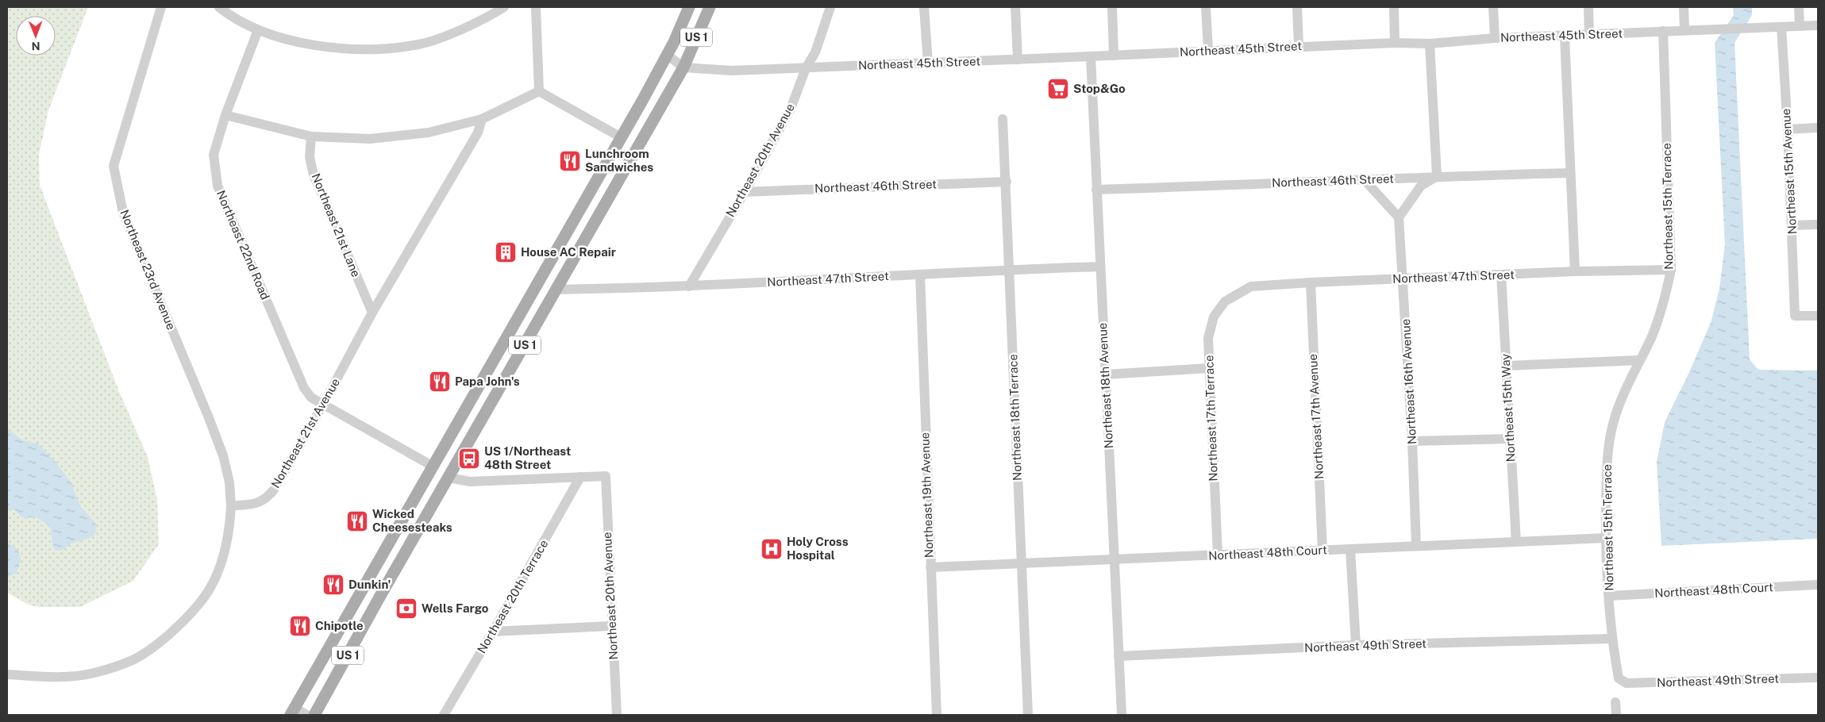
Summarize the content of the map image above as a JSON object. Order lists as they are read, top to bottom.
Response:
{
  "streets": {
    "main road": ["US 1"],
    "street": [
      "Northeast 45th Street",
      "Northeast 20th Avenue",
      "Northeast 15th Avenue",
      "Northeast 46th Street",
      "Northeast 15th Terrace",
      "Northeast 21st Lane",
      "Northeast 22nd Road",
      "Northeast 23rd Avenue",
      "Northeast 47th Street",
      "Northeast 16th Avenue",
      "Northeast 18th Avenue",
      "Northeast 15th Way",
      "Northeast 17th Avenue",
      "Northeast 18th Terrace",
      "Northeast 17th Terrace",
      "Northeast 21st Avenue",
      "Northeast 19th Avenue",
      "Northeast 48th Court",
      "Northeast 20th Terrace",
      "Northeast 49th Street"
    ]
  },
  "crossings": [
    ["Northeast 45th Street", "US 1"],
    ["Northeast 45th Street", "Northeast 20th Avenue"],
    ["Northeast 45th Street", "Northeast 15th Avenue"],
    ["Northeast 45th Street", "Northeast 15th Terrace"],
    ["Northeast 45th Street", "Northeast 18th Avenue"],
    ["US 1", "Northeast 22nd Road"],
    ["US 1", "Northeast 47th Street"],
    ["Northeast 20th Avenue", "Northeast 46th Street"],
    ["Northeast 20th Avenue", "Northeast 47th Street"],
    ["Northeast 20th Avenue", "Northeast 20th Terrace"],
    ["Northeast 46th Street", "Northeast 18th Avenue"],
    ["Northeast 46th Street", "Northeast 18th Terrace"],
    ["Northeast 15th Terrace", "Northeast 47th Street"],
    ["Northeast 15th Terrace", "Northeast 48th Court"],
    ["Northeast 15th Terrace", "Northeast 49th Street"],
    ["Northeast 21st Lane", "Northeast 21st Avenue"],
    ["Northeast 22nd Road", "Northeast 21st Avenue"],
    ["Northeast 23rd Avenue", "Northeast 21st Avenue"],
    ["Northeast 47th Street", "Northeast 16th Avenue"],
    ["Northeast 47th Street", "Northeast 18th Avenue"],
    ["Northeast 47th Street", "Northeast 15th Way"],
    ["Northeast 47th Street", "Northeast 17th Avenue"],
    ["Northeast 47th Street", "Northeast 18th Terrace"],
    ["Northeast 47th Street", "Northeast 17th Terrace"],
    ["Northeast 47th Street", "Northeast 19th Avenue"],
    ["Northeast 16th Avenue", "Northeast 48th Court"],
    ["Northeast 18th Avenue", "Northeast 48th Court"],
    ["Northeast 18th Avenue", "Northeast 49th Street"],
    ["Northeast 15th Way", "Northeast 48th Court"],
    ["Northeast 17th Avenue", "Northeast 48th Court"],
    ["Northeast 18th Terrace", "Northeast 48th Court"],
    ["Northeast 17th Terrace", "Northeast 48th Court"],
    ["Northeast 19th Avenue", "Northeast 48th Court"]
  ],
  "places": {
    "supermarket": ["Stop&Go"],
    "restaurant": [
      "Lunchroom Sandwiches",
      "Papa John's",
      "Wicked Cheesesteaks",
      "Dunkin'",
      "Chipotle"
    ],
    "building": ["House AC Repair"],
    "bus stop": ["US 1/Northeast 48th Street"],
    "hospital": ["Holy Cross Hospital"],
    "bank": ["Wells Fargo"]
  },
  "north": "bottom"
}
